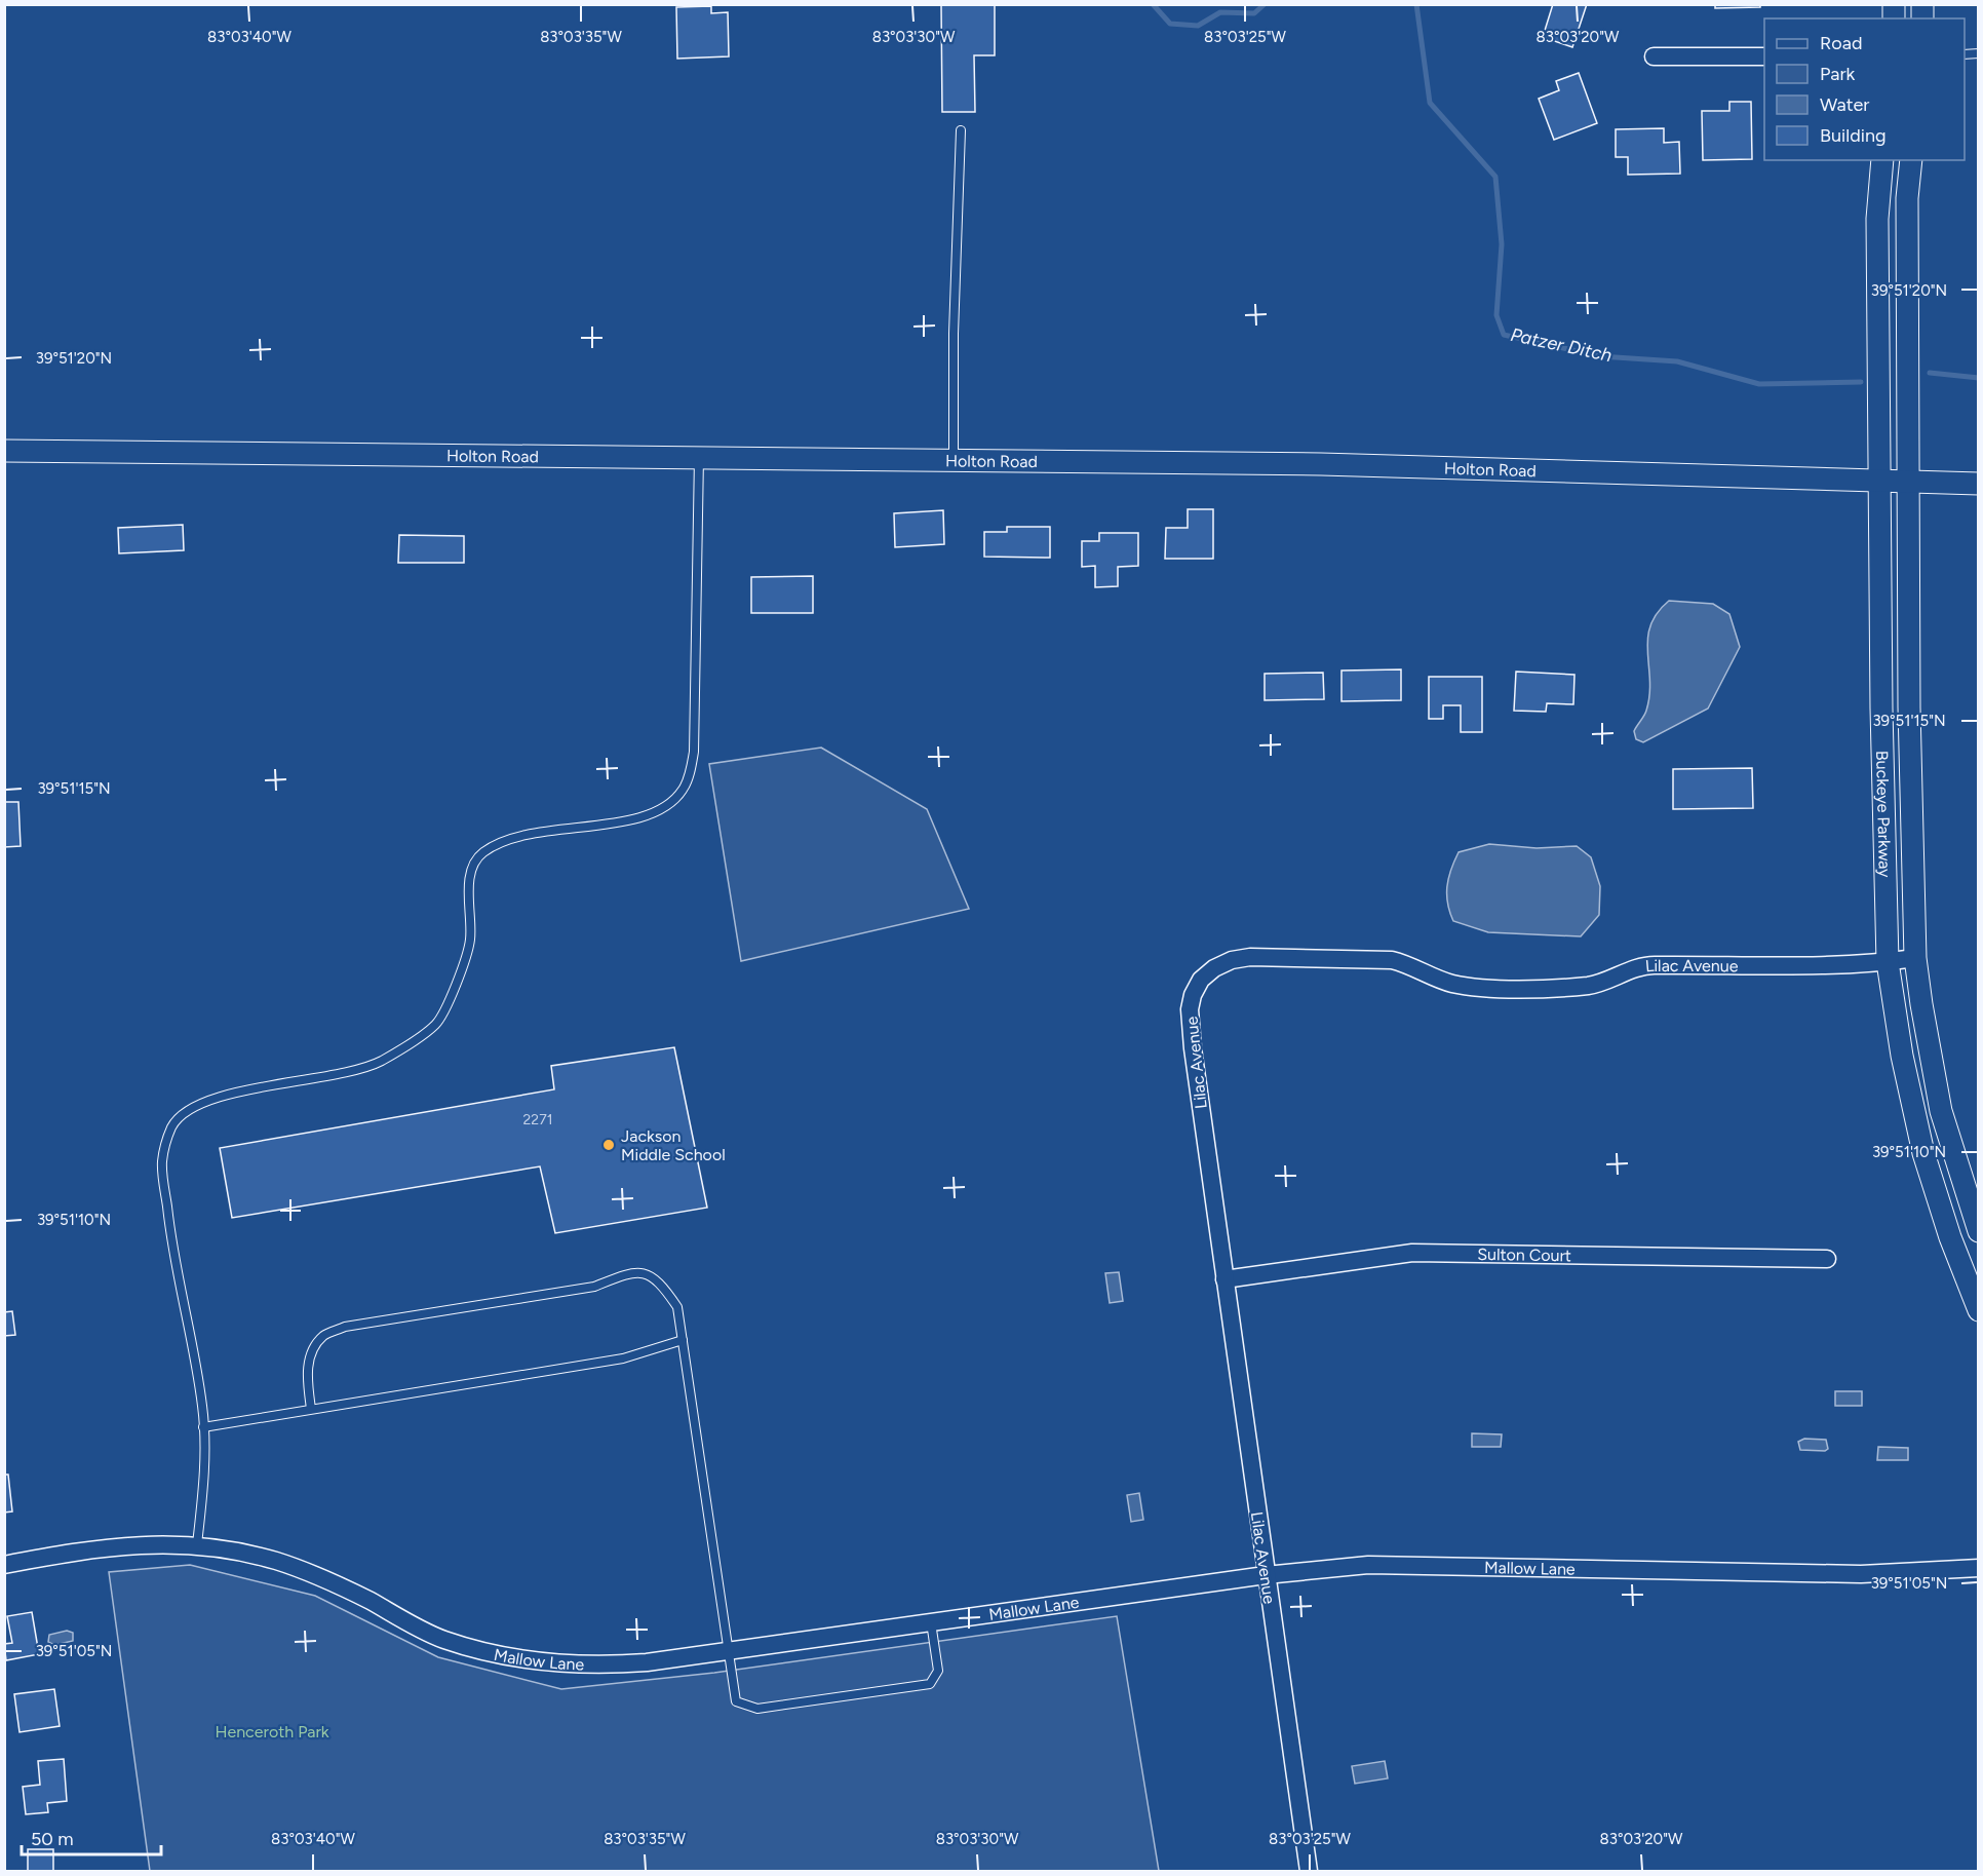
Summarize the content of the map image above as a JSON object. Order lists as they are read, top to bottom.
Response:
{
  "streets": {
    "street": [
      "Holton Road",
      "Buckeye Parkway",
      "Lilac Avenue",
      "Sulton Court",
      "Mallow Lane"
    ]
  },
  "crossings": [
    ["Holton Road", "Buckeye Parkway"],
    ["Buckeye Parkway", "Lilac Avenue"],
    ["Lilac Avenue", "Sulton Court"],
    ["Lilac Avenue", "Mallow Lane"]
  ],
  "water": ["Patzer Ditch"],
  "parks": ["Henceroth Park"],
  "places": ["Jackson Middle School"],
  "house_numbers": ["2271"],
  "legend": [
    "Road",
    "Park",
    "Water",
    "Building"
  ],
  "scale_bar": "50 m",
  "coordinates": [
    "83°03'40\"W",
    "83°03'35\"W",
    "83°03'30\"W",
    "83°03'25\"W",
    "83°03'20\"W",
    "39°51'20\"N",
    "39°51'15\"N",
    "39°51'10\"N",
    "39°51'05\"N"
  ]
}
